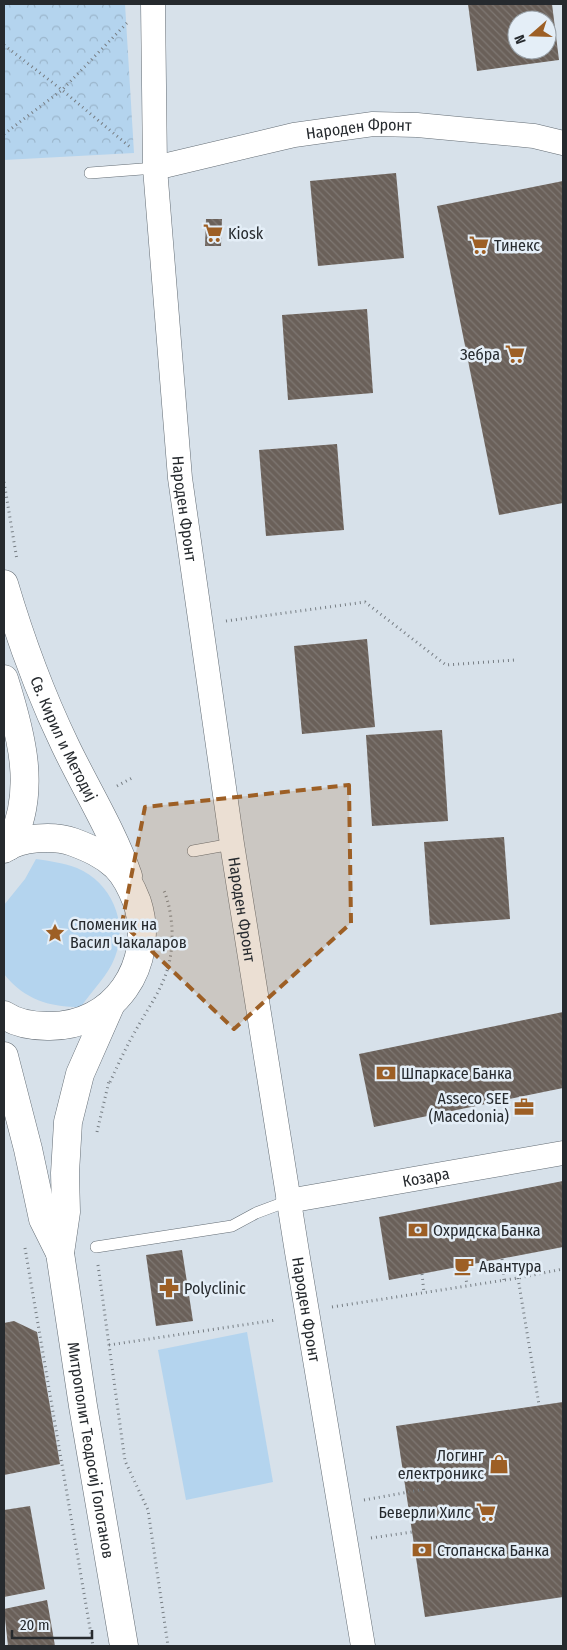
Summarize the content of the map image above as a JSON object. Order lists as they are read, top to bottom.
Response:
{
  "streets": {
    "street": [
      "Народен Фронт",
      "Св. Кирил и Методиј",
      "Козара",
      "Митрополит Теодосиј Гологанов"
    ]
  },
  "crossings": [
    ["Народен Фронт", "Козара"],
    ["Св. Кирил и Методиј", "Митрополит Теодосиј Гологанов"]
  ],
  "places": {
    "supermarket": [
      "Kiosk",
      "Тинекс",
      "Зебра",
      "Беверли Хилс"
    ],
    "place": ["Споменик на Васил Чакаларов"],
    "bank": ["Шпаркасе Банка", "Охридска Банка", "Стопанска Банка"],
    "office": ["Asseco SEE (Macedonia)"],
    "cafe": ["Авантура"],
    "pharmacy": ["Polyclinic"],
    "shop": ["Логинг електроникс"]
  },
  "scale_bar": "20 m",
  "north": "left"
}
